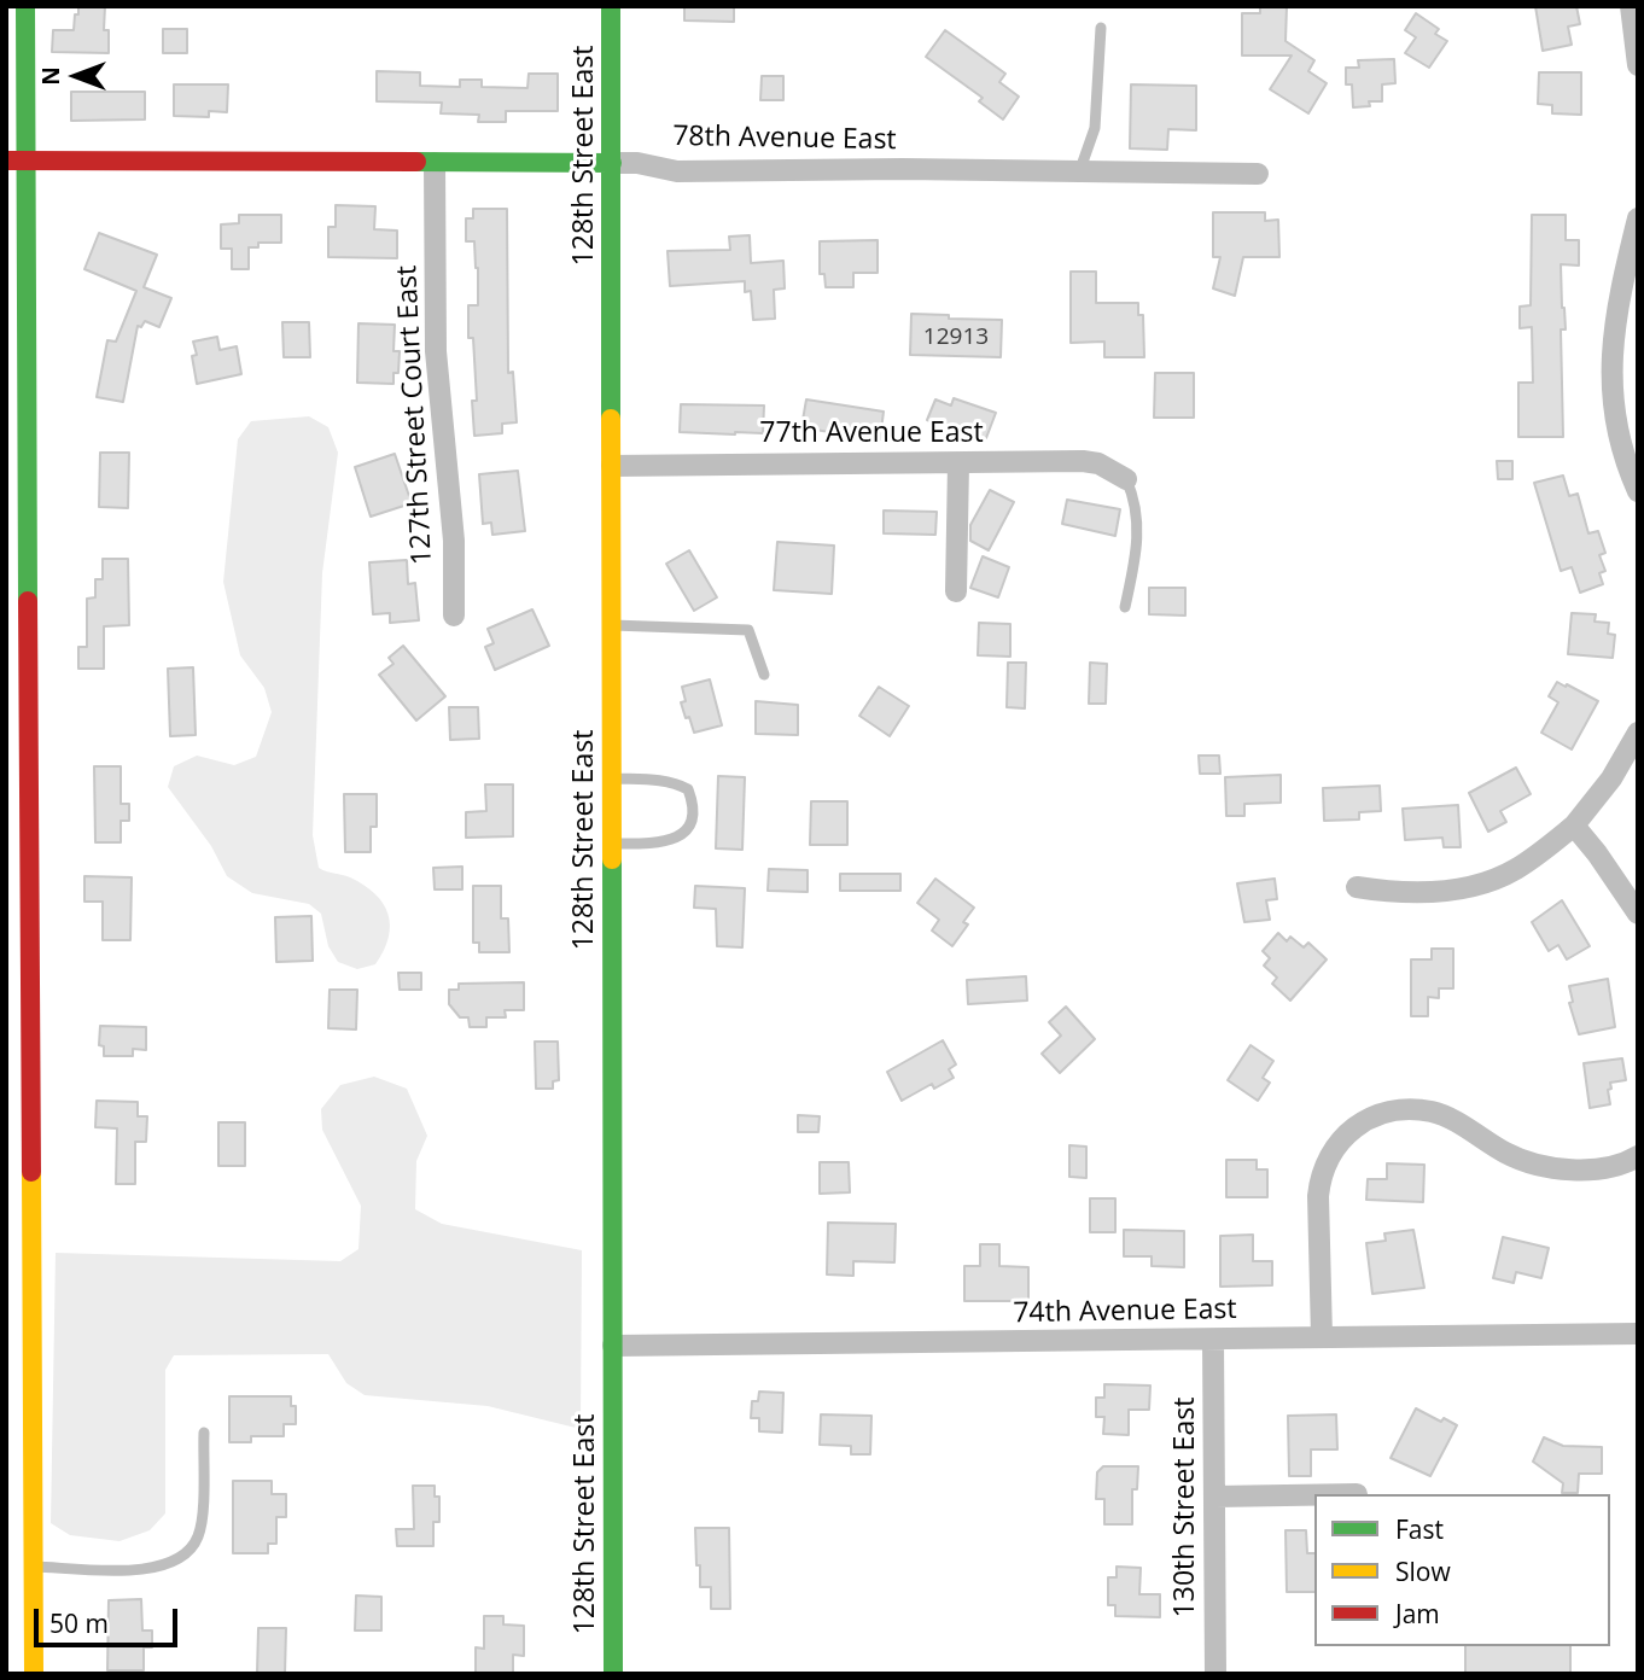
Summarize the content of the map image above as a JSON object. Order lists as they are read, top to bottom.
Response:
{
  "streets": {
    "street": [
      "78th Avenue East",
      "128th Street East",
      "127th Street Court East",
      "77th Avenue East",
      "74th Avenue East",
      "130th Street East"
    ]
  },
  "crossings": [
    ["78th Avenue East", "128th Street East"],
    ["78th Avenue East", "127th Street Court East"],
    ["128th Street East", "77th Avenue East"],
    ["128th Street East", "74th Avenue East"],
    ["74th Avenue East", "130th Street East"]
  ],
  "house_numbers": ["12913"],
  "legend": ["Fast", "Slow", "Jam"],
  "scale_bar": "50 m",
  "north": "left"
}
